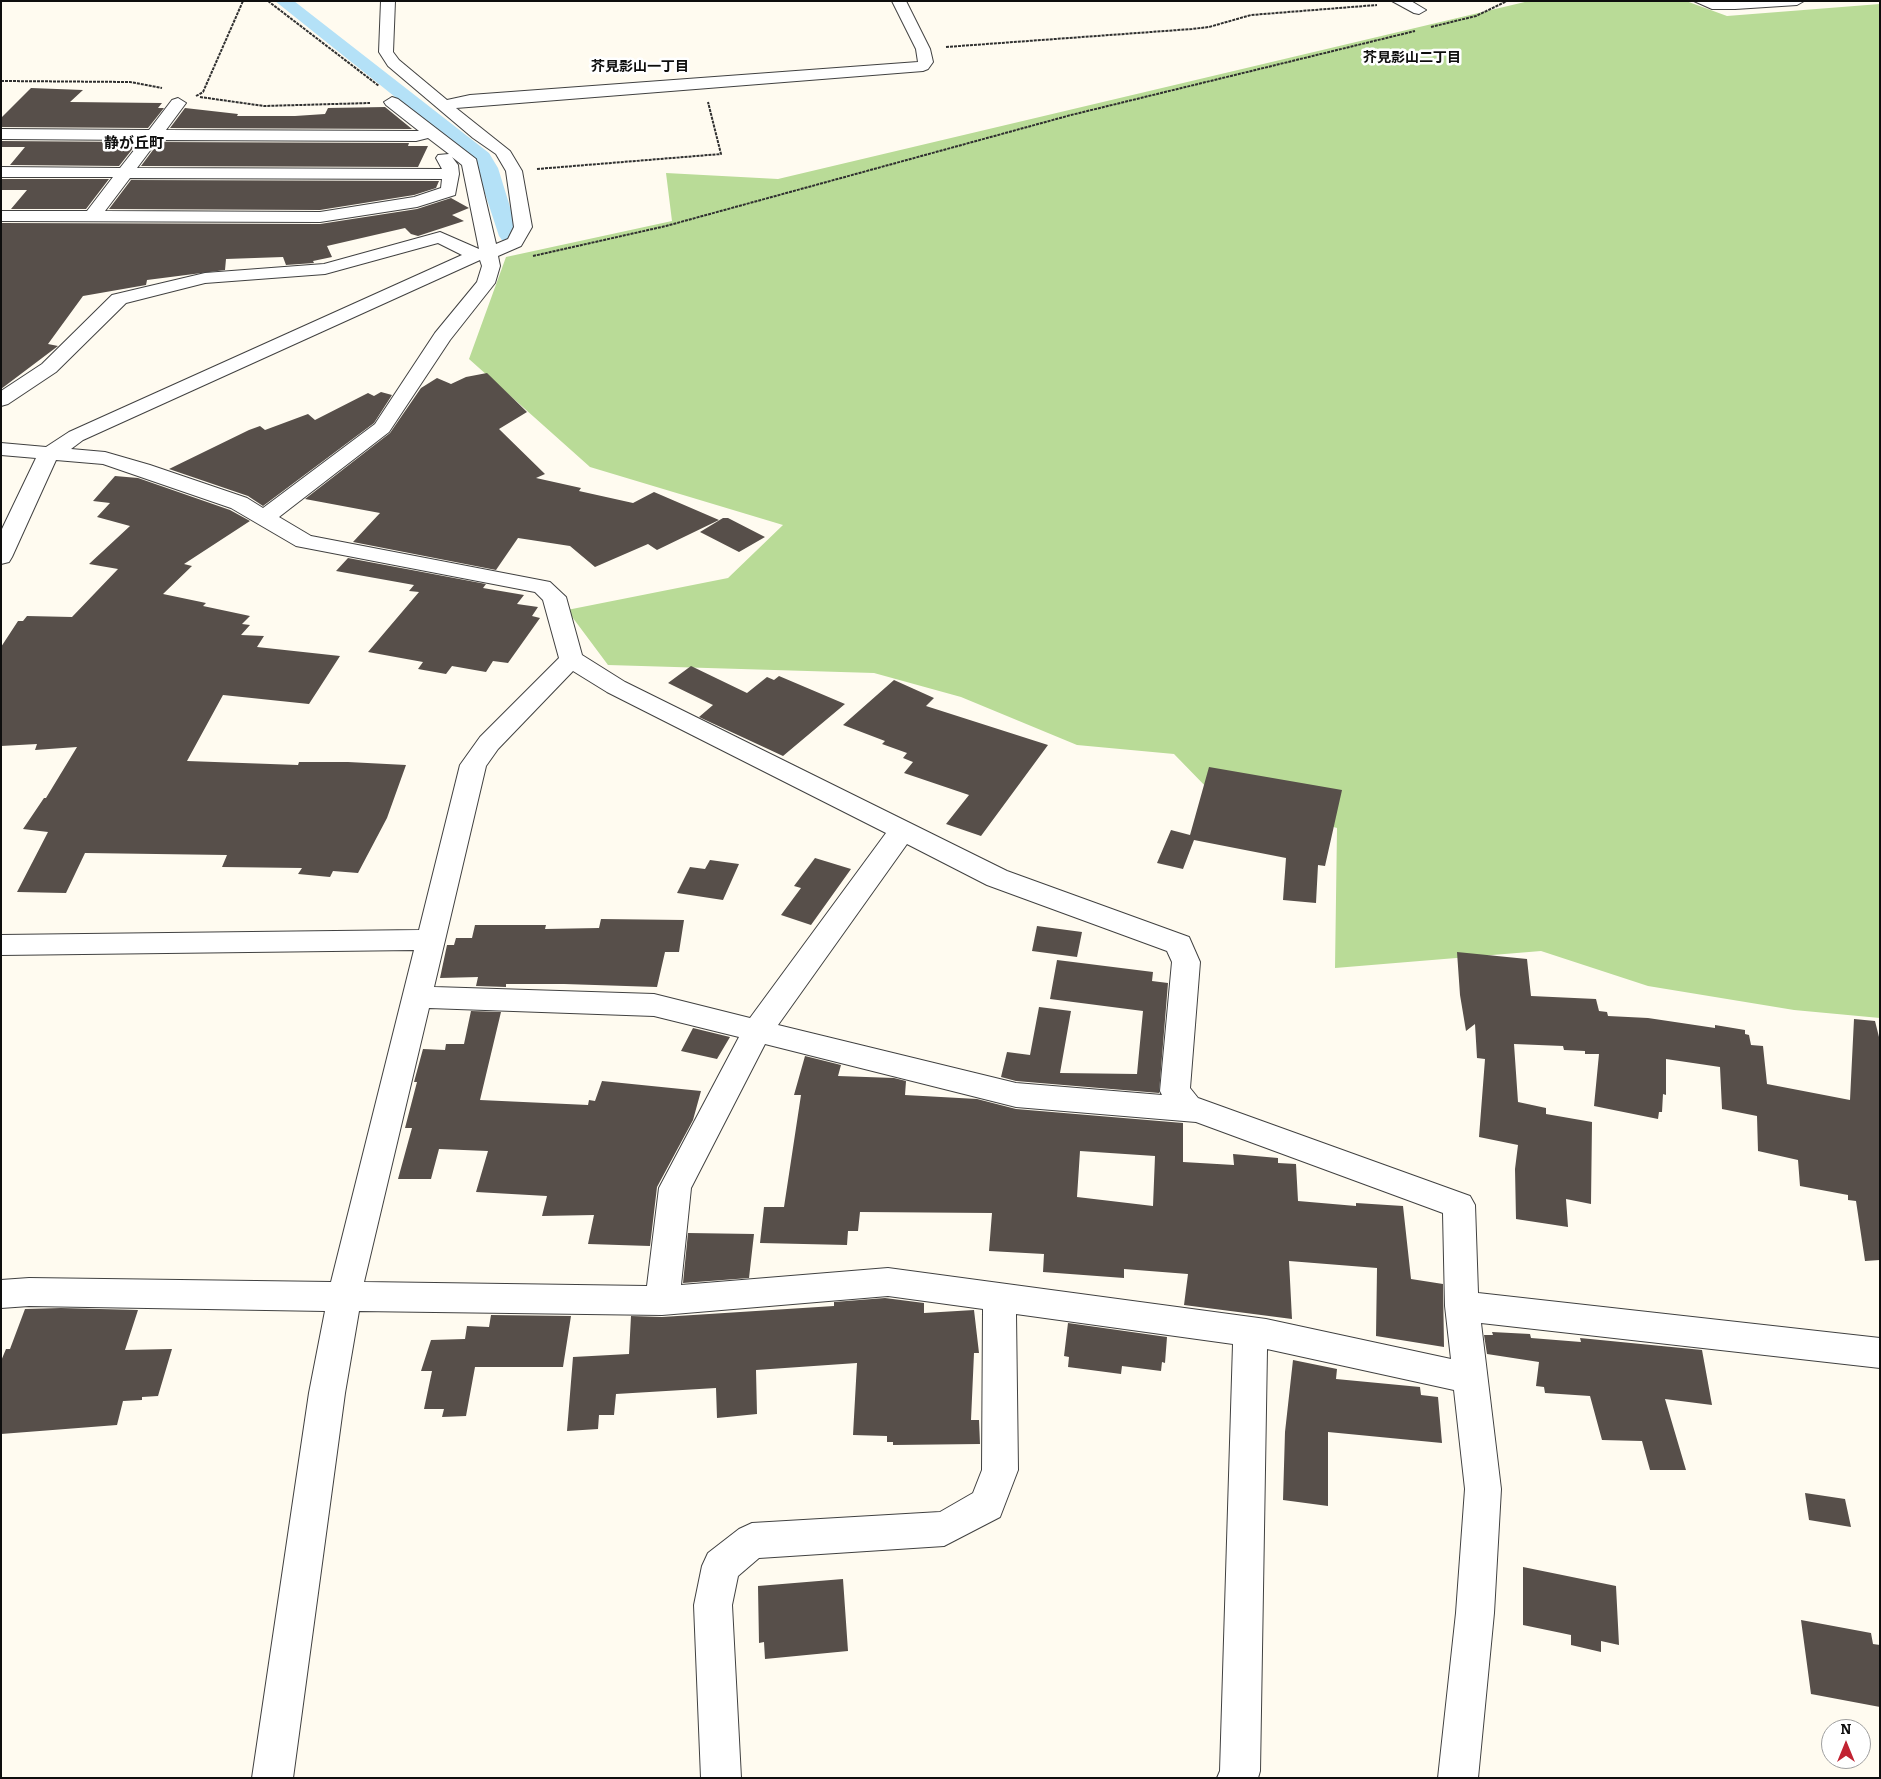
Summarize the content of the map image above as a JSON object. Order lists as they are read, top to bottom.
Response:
{
  "districts": ["芥見影山二丁目", "芥見影山一丁目", "静が丘町"],
  "north": "top"
}
